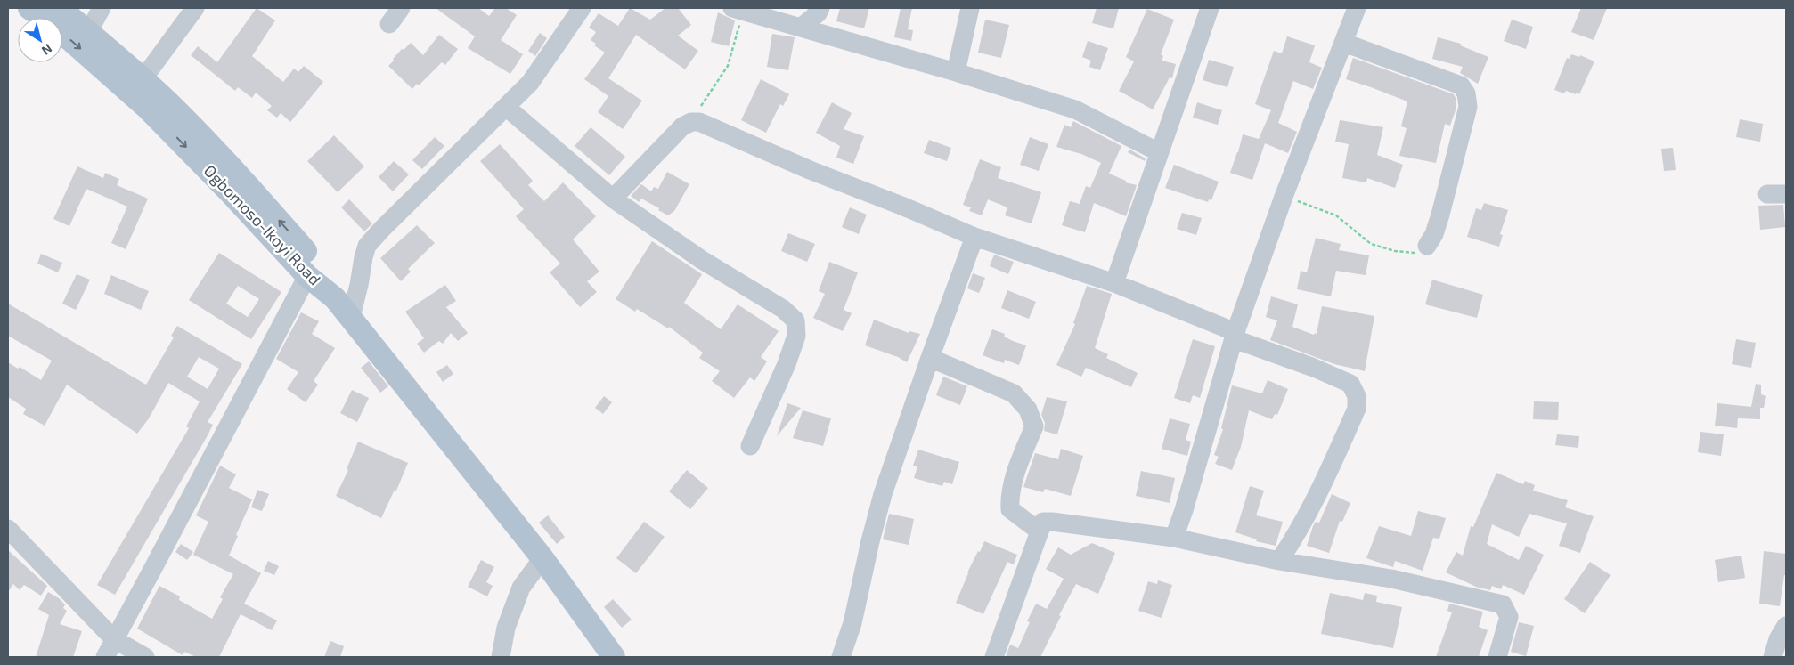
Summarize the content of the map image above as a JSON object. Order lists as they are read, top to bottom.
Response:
{
  "streets": {
    "main road": ["Ogbomoso-Ikoyi Road"]
  },
  "north": "bottom right"
}
